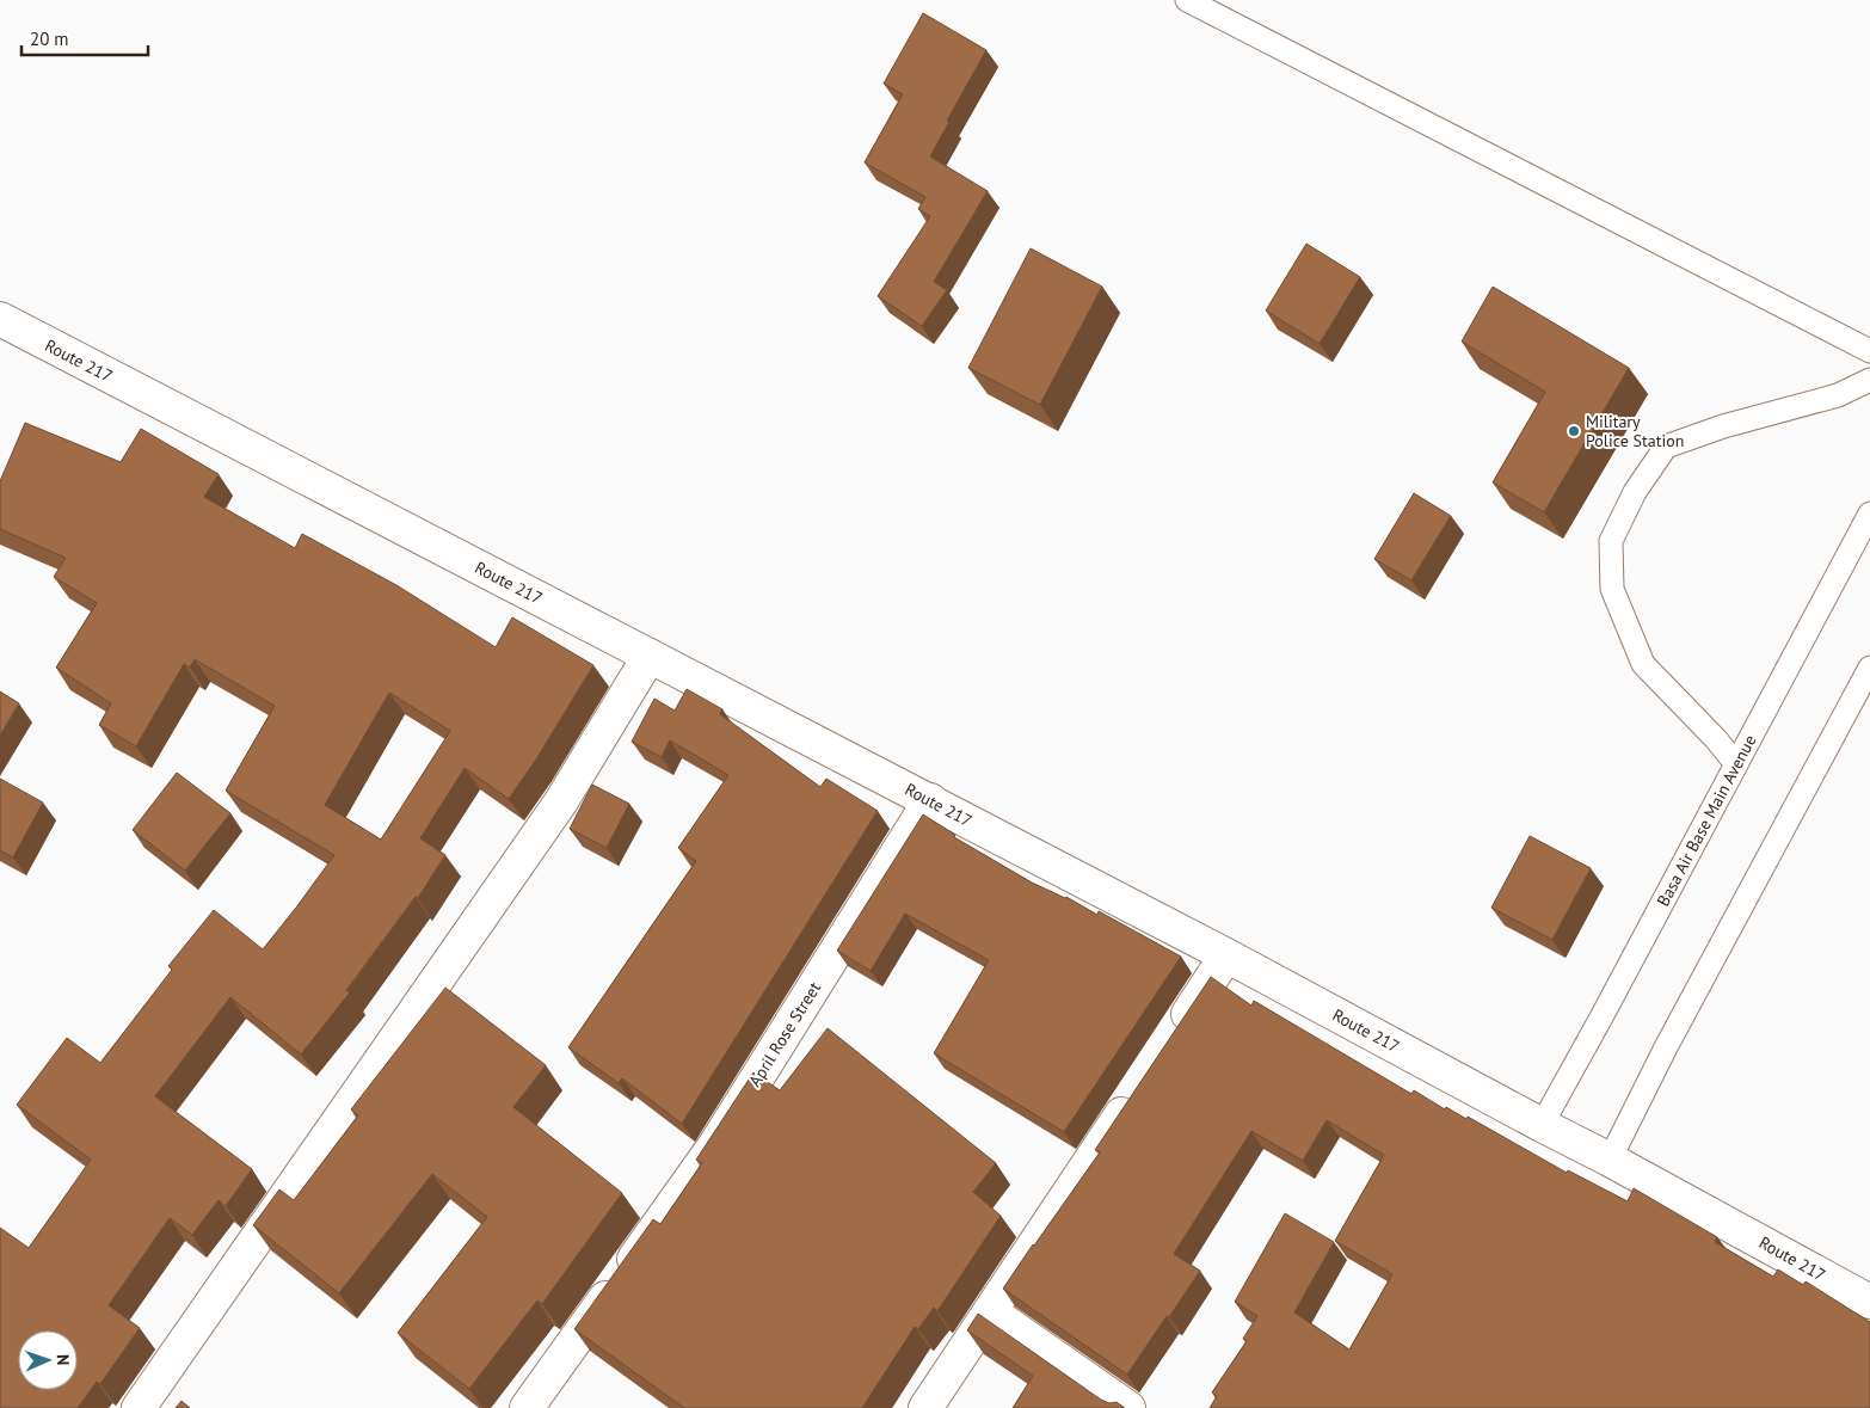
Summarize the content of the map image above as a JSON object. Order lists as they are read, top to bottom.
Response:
{
  "streets": {
    "street": ["Route 217", "April Rose Street"],
    "lane": ["Basa Air Base Main Avenue"]
  },
  "crossings": [
    ["Route 217", "Basa Air Base Main Avenue"],
    ["Route 217", "April Rose Street"]
  ],
  "places": ["Military Police Station"],
  "scale_bar": "20 m",
  "north": "right"
}
